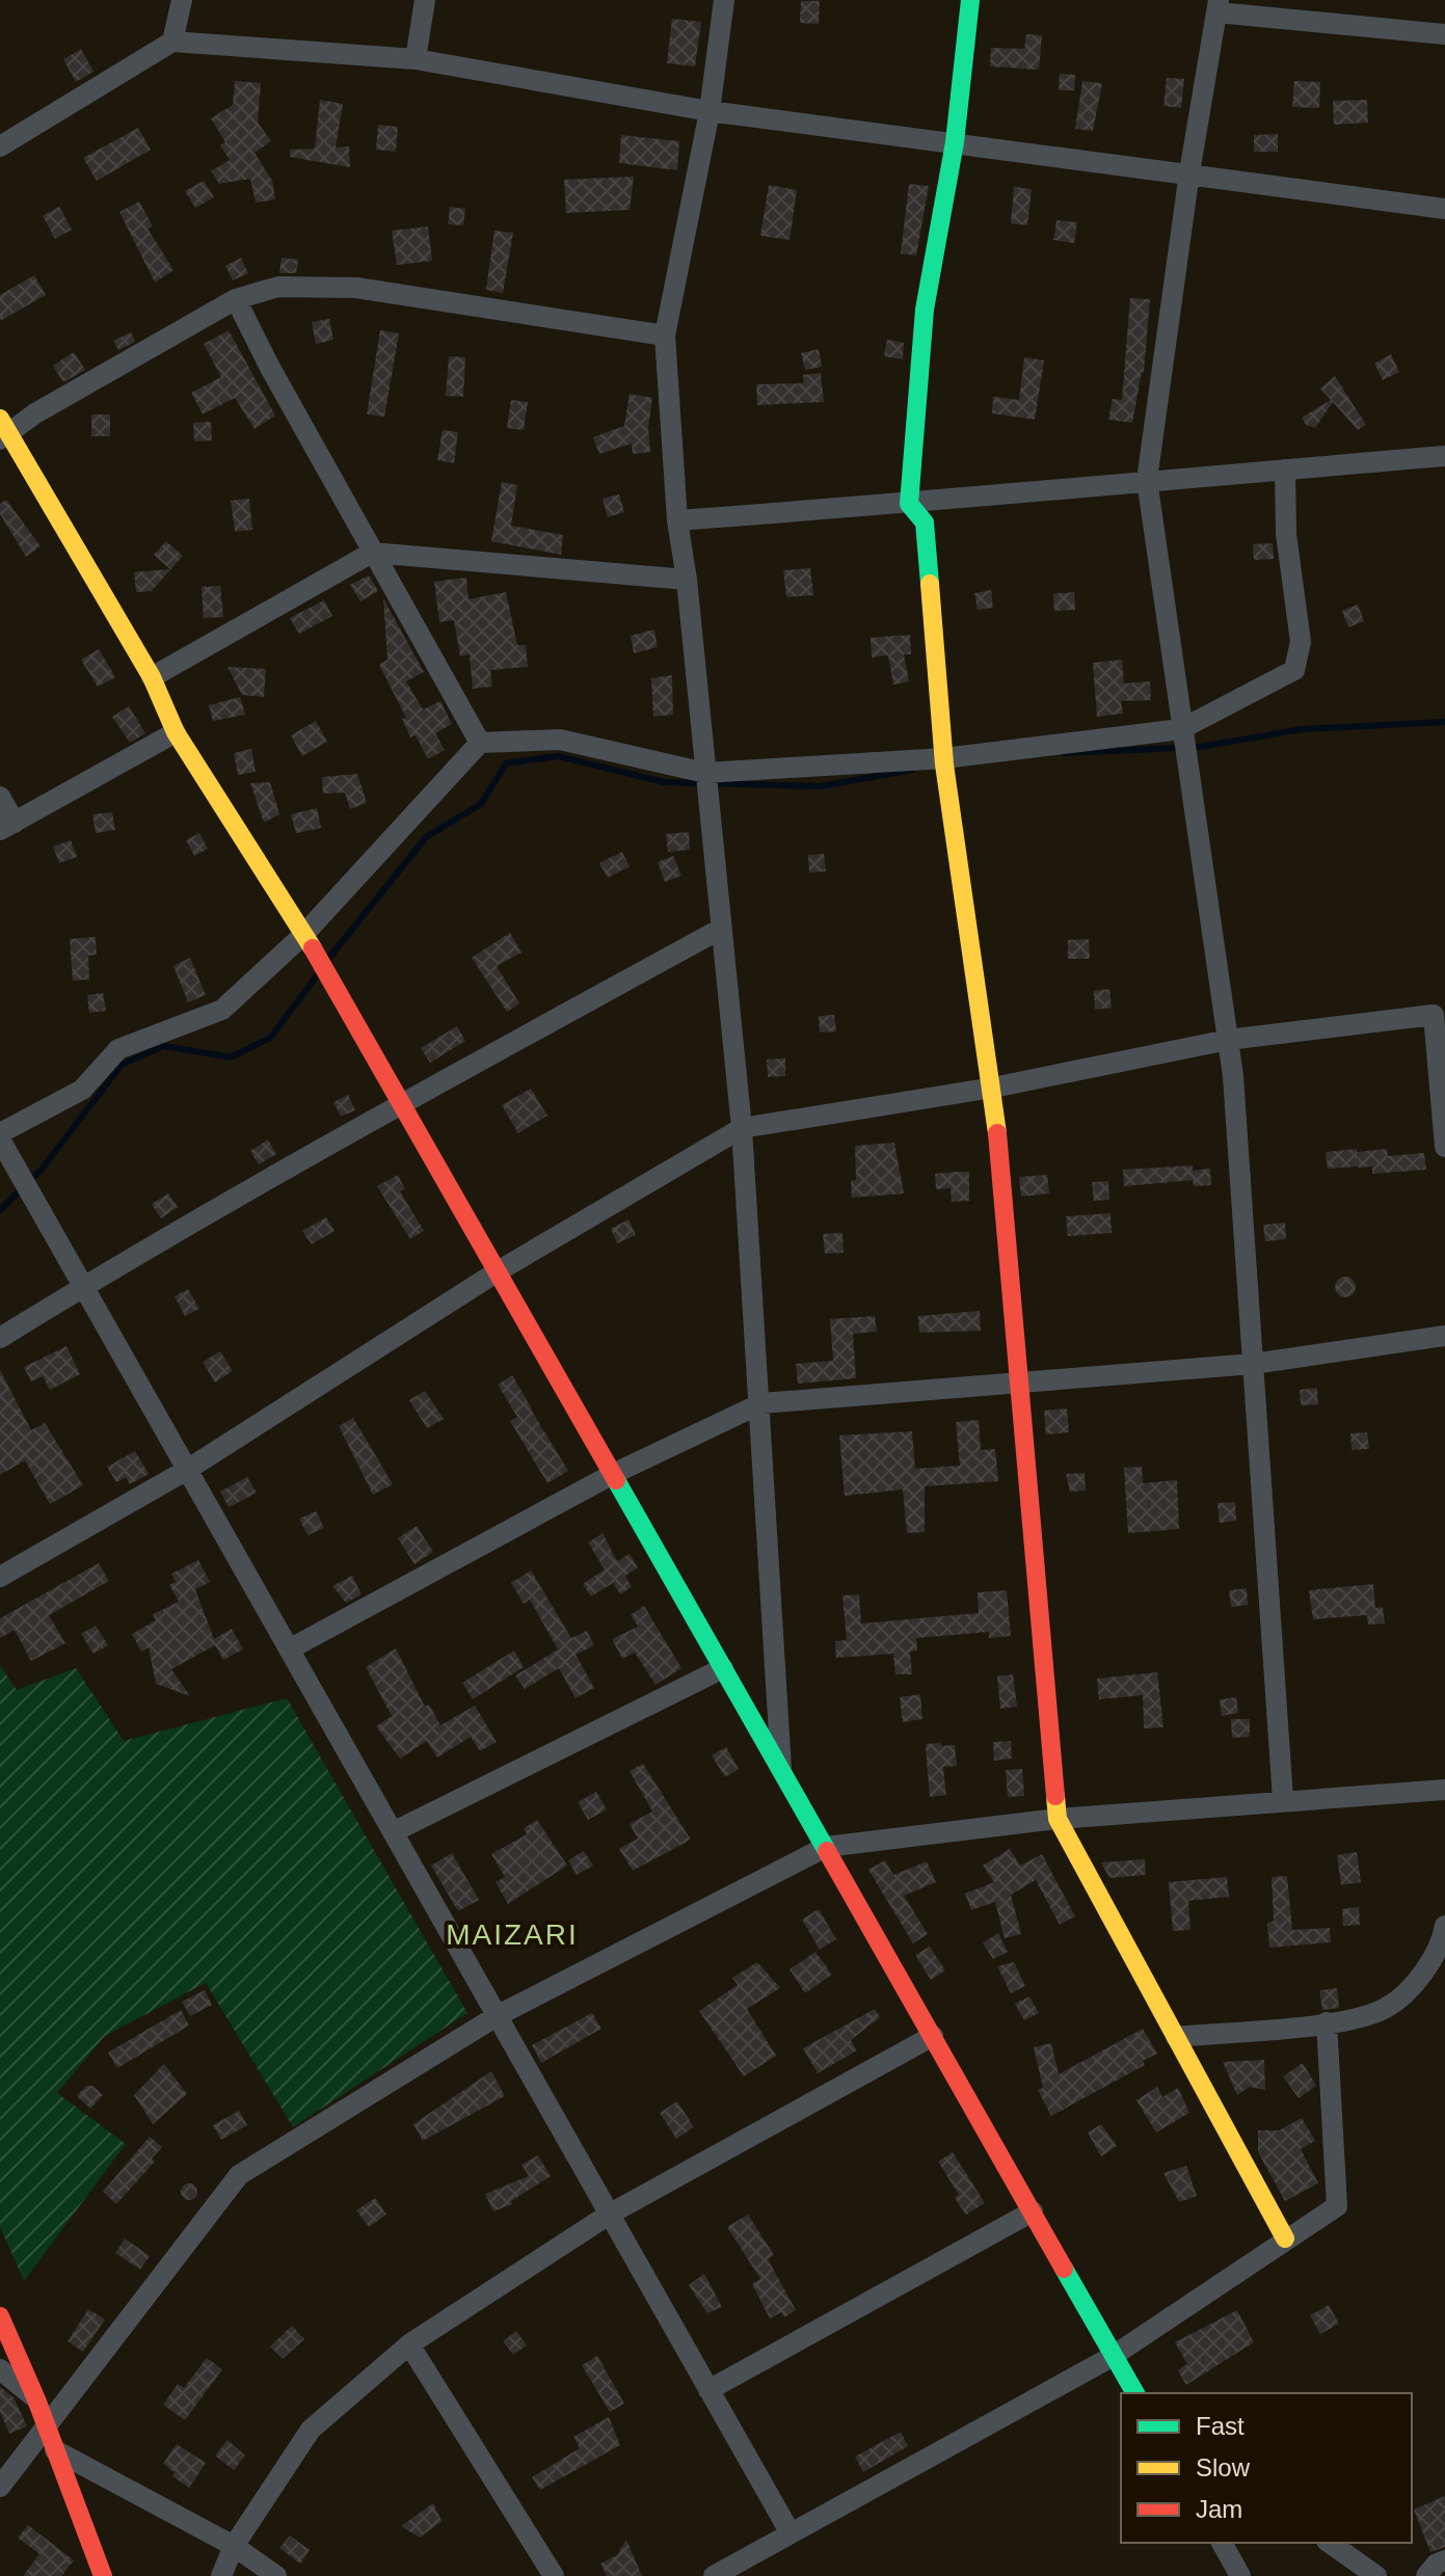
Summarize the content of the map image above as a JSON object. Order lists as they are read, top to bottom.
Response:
{
  "districts": ["MAIZARI"],
  "legend": ["Fast", "Slow", "Jam"]
}
